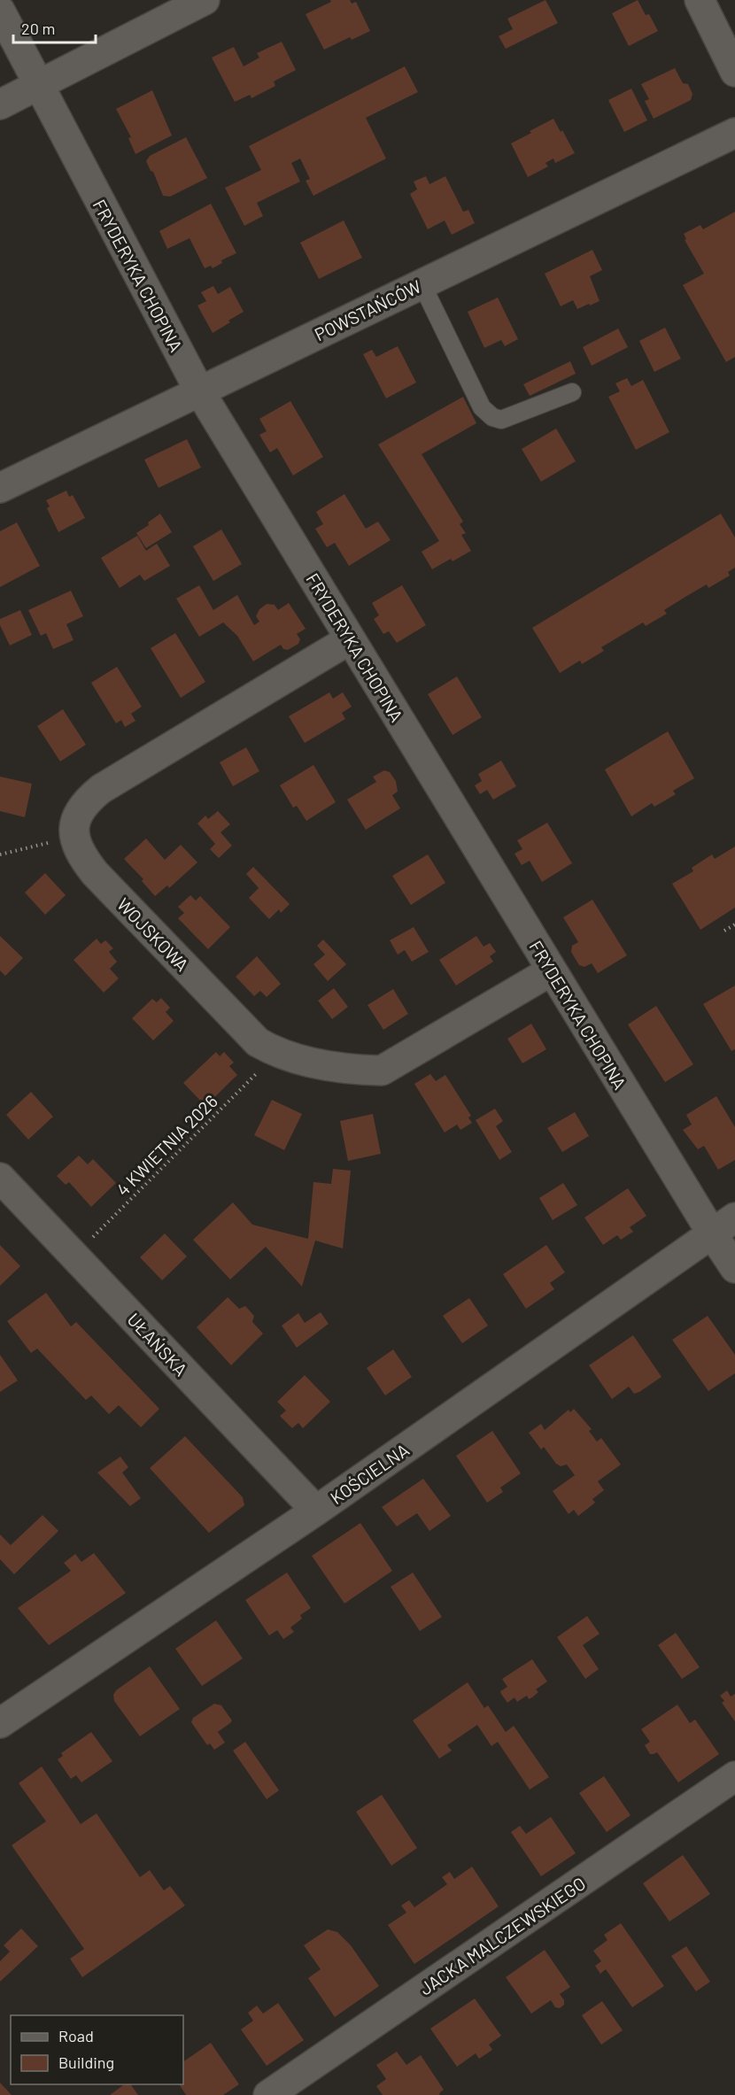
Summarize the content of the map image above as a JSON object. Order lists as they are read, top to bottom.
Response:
{
  "streets": {
    "street": [
      "FRYDERYKA CHOPINA",
      "POWSTAŃCÓW",
      "WOJSKOWA",
      "UŁAŃSKA",
      "KOŚCIELNA",
      "JACKA MALCZEWSKIEGO"
    ],
    "path": ["4 KWIETNIA 2026"]
  },
  "crossings": [
    ["FRYDERYKA CHOPINA", "POWSTAŃCÓW"],
    ["FRYDERYKA CHOPINA", "WOJSKOWA"],
    ["FRYDERYKA CHOPINA", "KOŚCIELNA"],
    ["WOJSKOWA", "4 KWIETNIA 2026"],
    ["4 KWIETNIA 2026", "UŁAŃSKA"],
    ["UŁAŃSKA", "KOŚCIELNA"]
  ],
  "legend": ["Road", "Building"],
  "scale_bar": "20 m"
}
